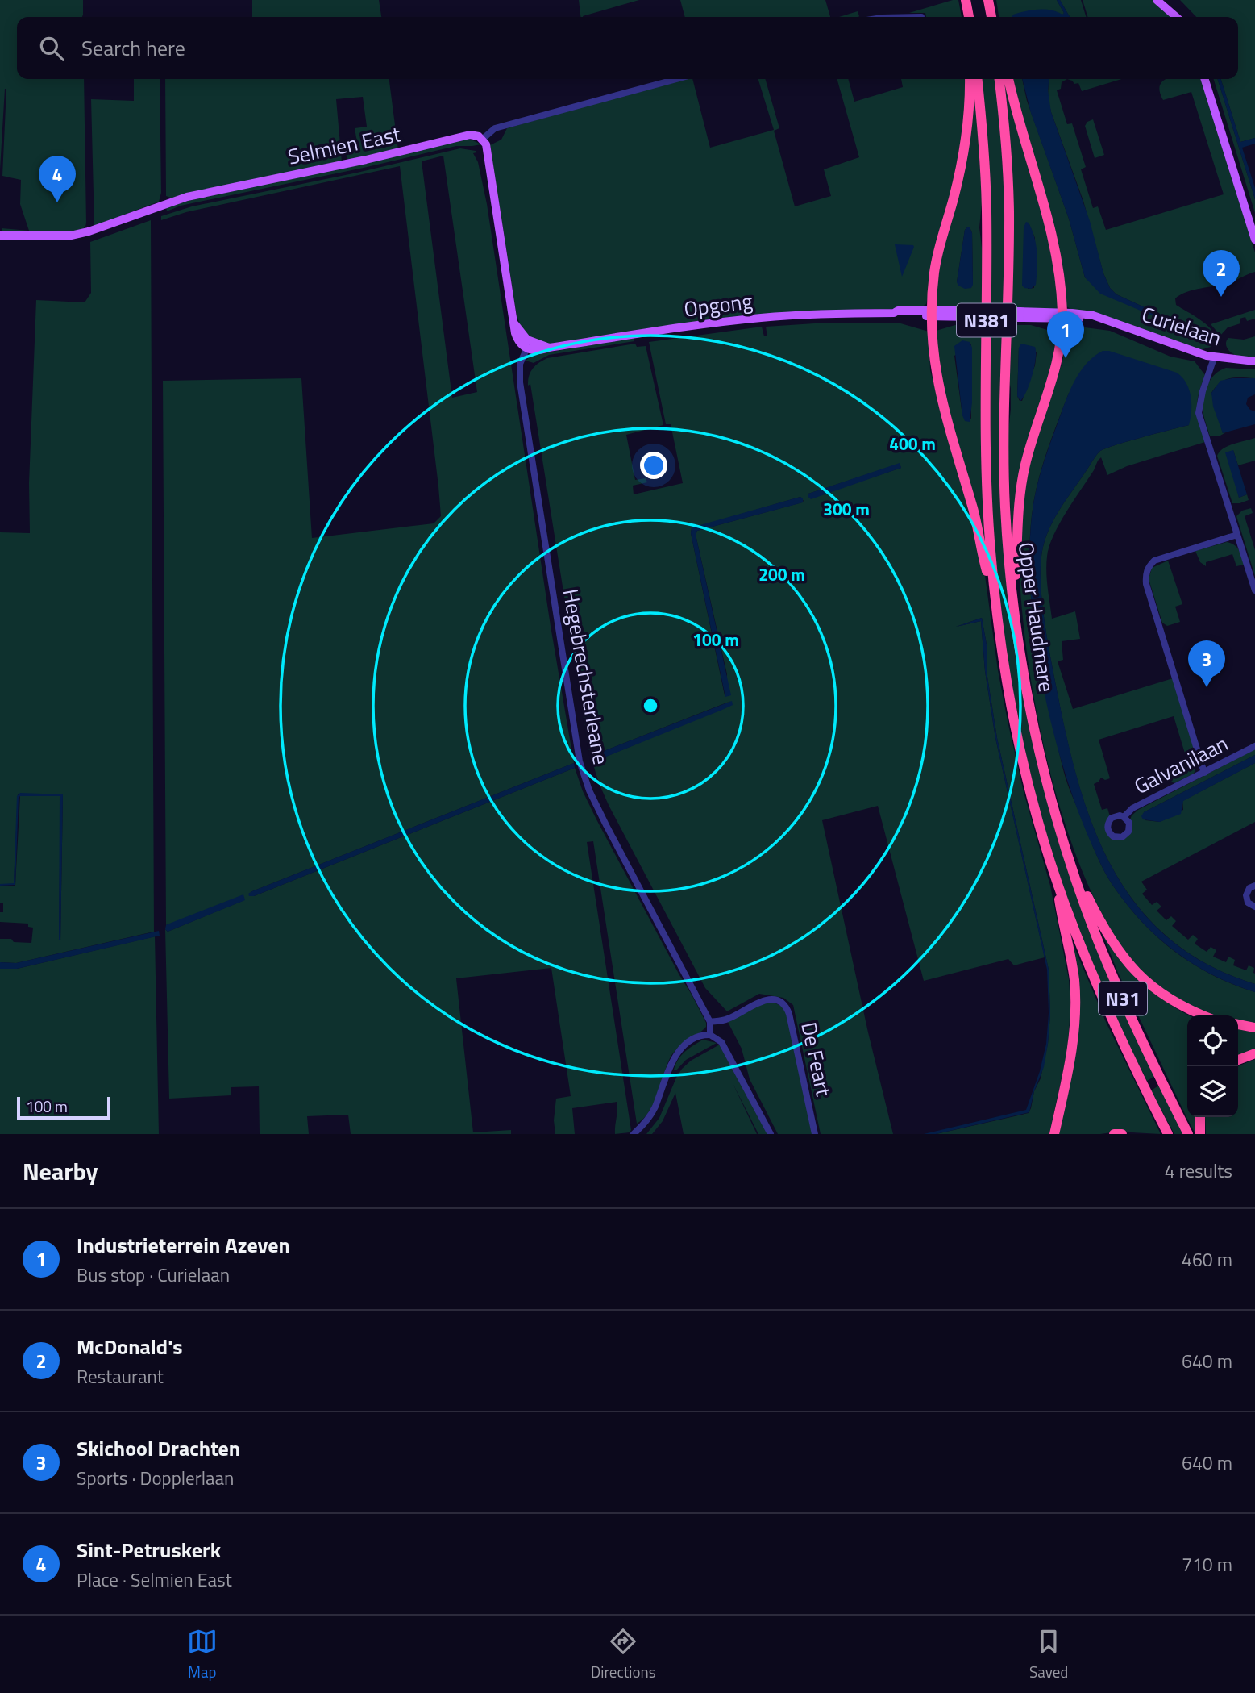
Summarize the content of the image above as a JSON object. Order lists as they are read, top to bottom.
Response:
{
  "streets": {
    "highway": ["N381", "Opper Haudmare", "N31"],
    "main road": ["Selmien East", "Opgong", "Curielaan"],
    "street": ["Hegebrechsterleane", "Galvanilaan", "De Feart"]
  },
  "crossings": [
    ["Opgong", "N381"],
    ["Opgong", "Curielaan"],
    ["Opgong", "Hegebrechsterleane"],
    ["N381", "Opper Haudmare"],
    ["Opper Haudmare", "N31"],
    ["Hegebrechsterleane", "De Feart"]
  ],
  "scale_bar": "100 m",
  "page": {
    "search": "Search here",
    "pins": [
      "4",
      "2",
      "1",
      "3"
    ],
    "scale": "100 m",
    "heading": ["Nearby", "4 results"],
    "list": [
      {
        "mark": "1",
        "name": "Industrieterrein Azeven",
        "note": "Bus stop · Curielaan",
        "value": "460 m"
      },
      {
        "mark": "2",
        "name": "McDonald's",
        "note": "Restaurant",
        "value": "640 m"
      },
      {
        "mark": "3",
        "name": "Skichool Drachten",
        "note": "Sports · Dopplerlaan",
        "value": "640 m"
      },
      {
        "mark": "4",
        "name": "Sint-Petruskerk",
        "note": "Place · Selmien East",
        "value": "710 m"
      }
    ],
    "nav": ["Map", "Directions", "Saved"]
  },
  "rings": [
    "400 m",
    "300 m",
    "200 m",
    "100 m"
  ]
}
